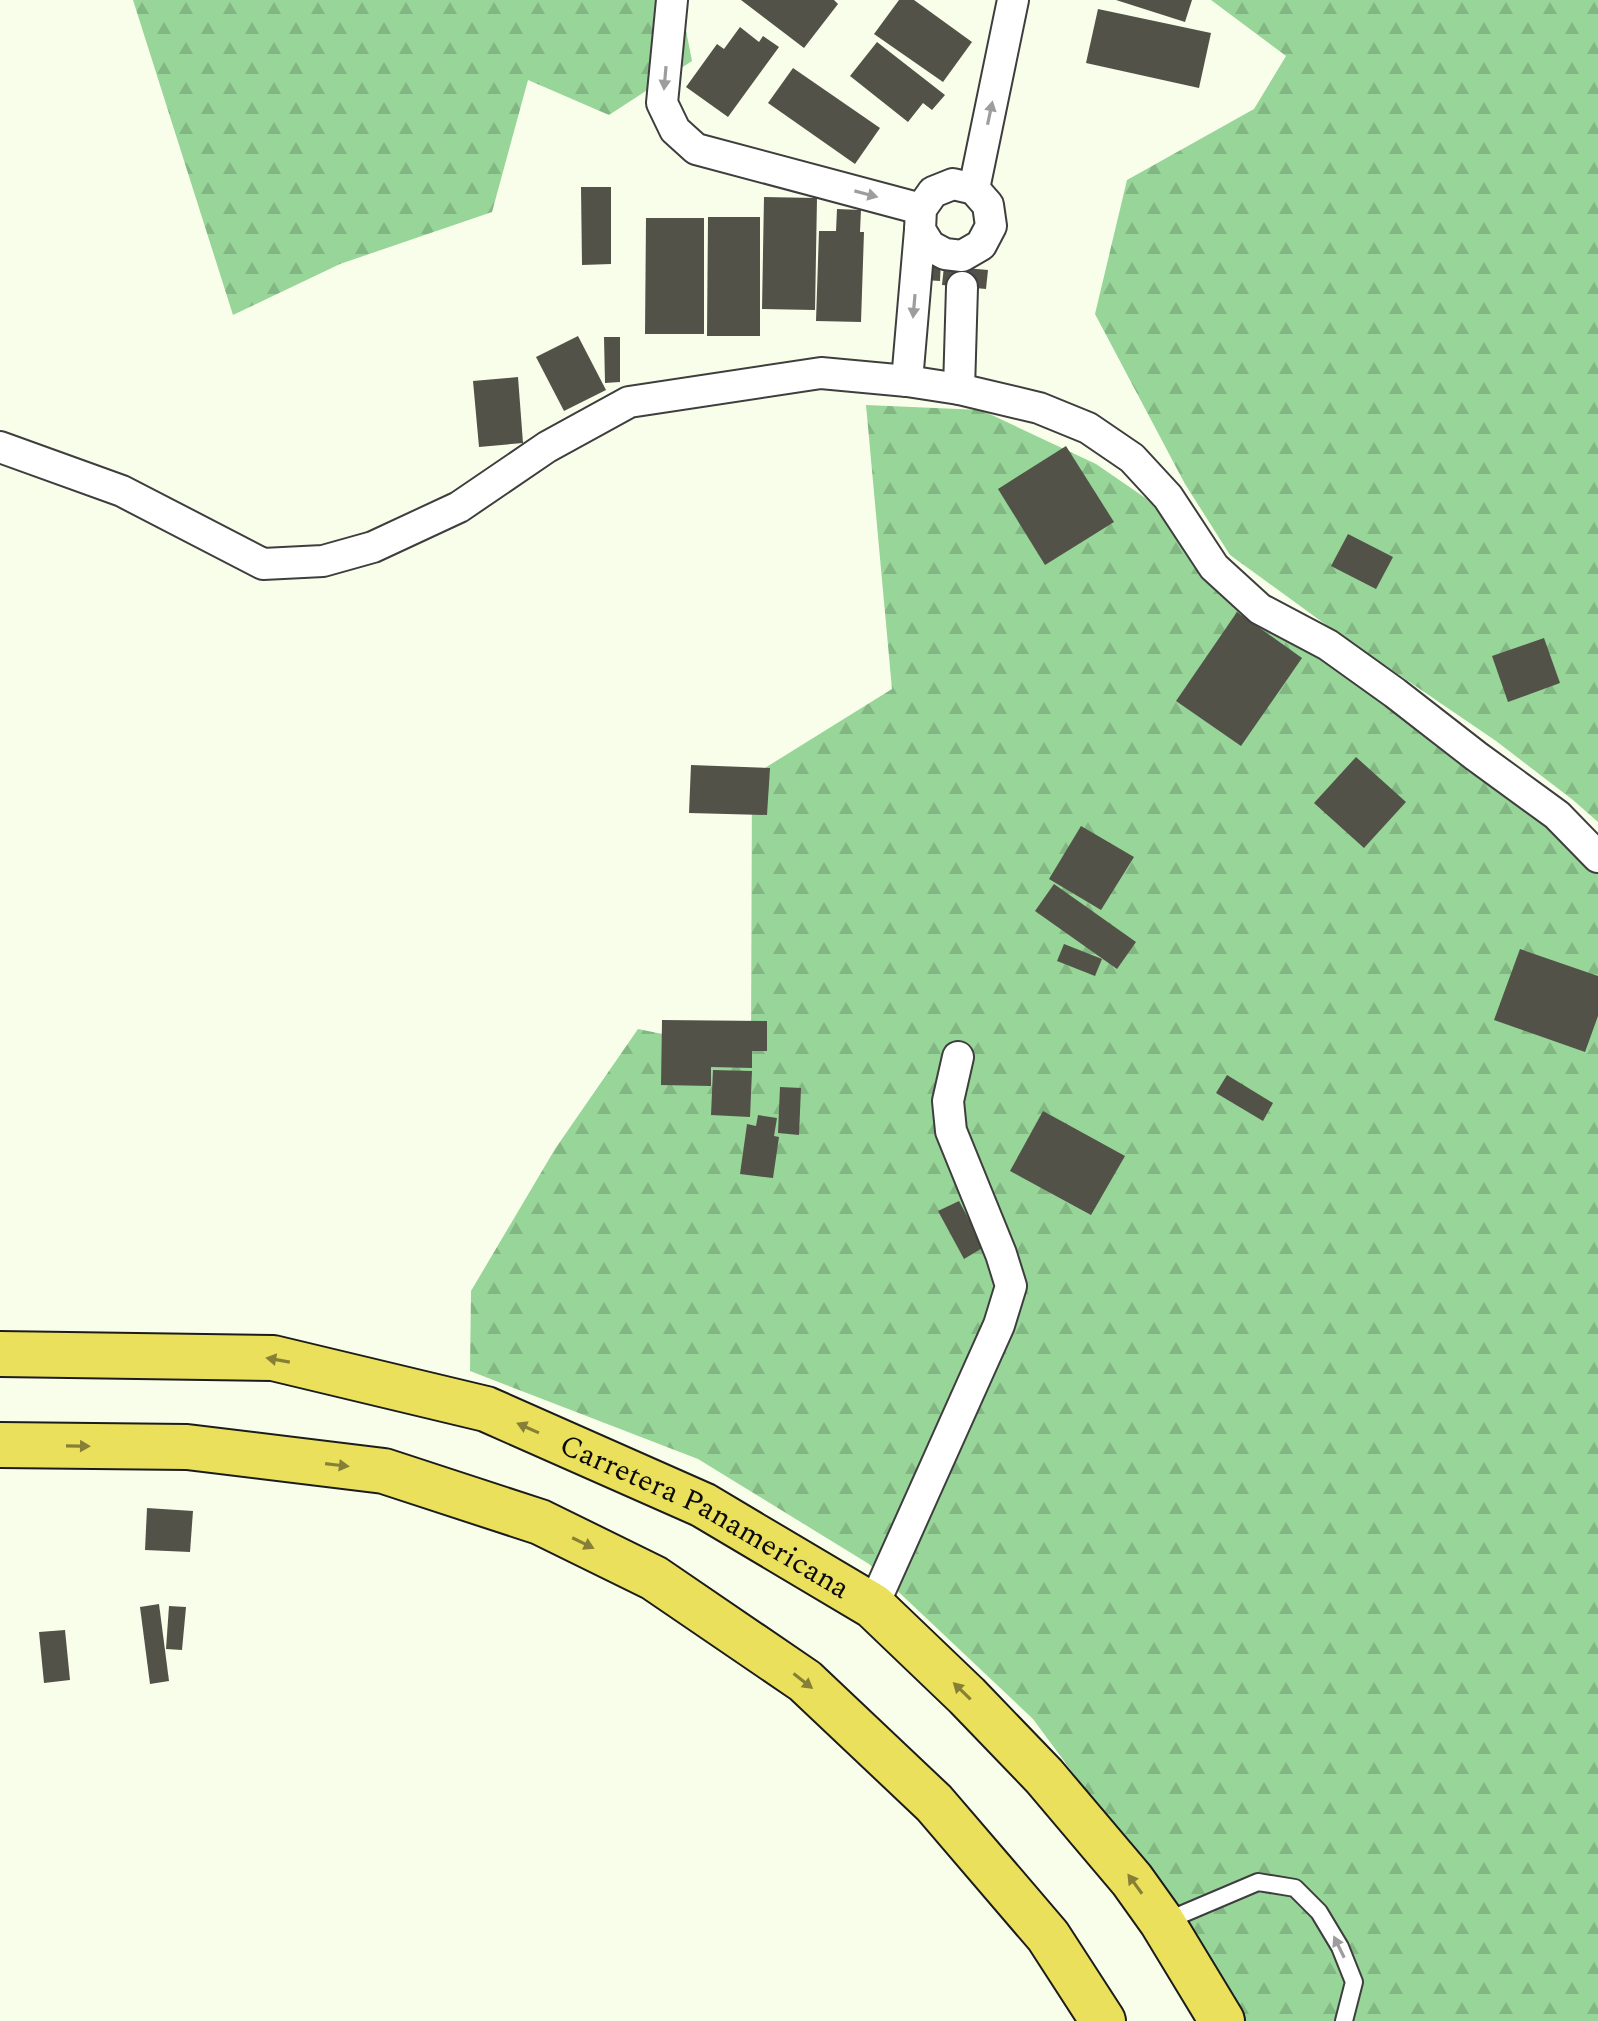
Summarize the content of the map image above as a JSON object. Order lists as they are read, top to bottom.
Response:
{
  "streets": {
    "highway": ["Carretera Panamericana"]
  }
}
